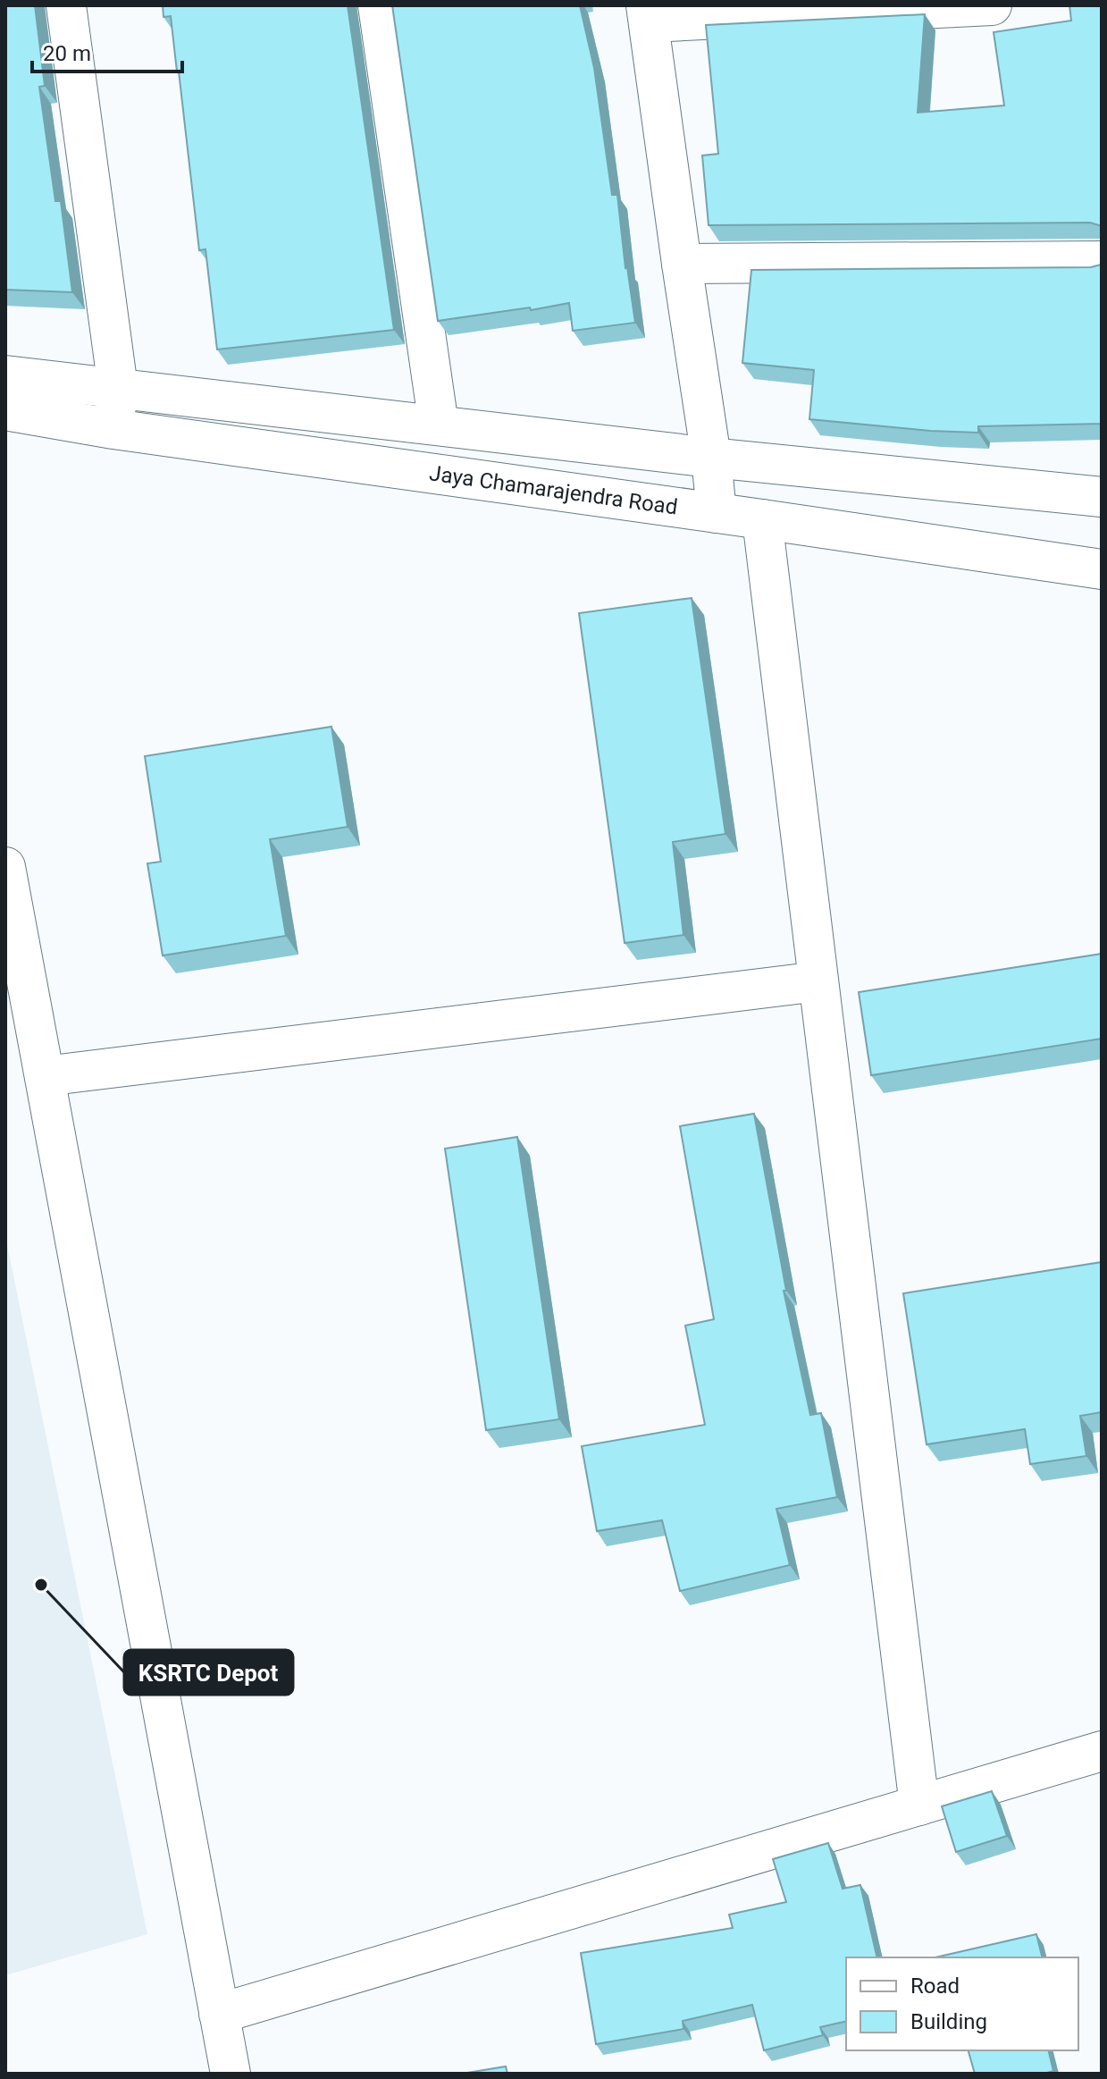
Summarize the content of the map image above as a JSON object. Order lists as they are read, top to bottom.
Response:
{
  "streets": {
    "street": ["Jaya Chamarajendra Road"]
  },
  "places": ["KSRTC Depot"],
  "legend": ["Road", "Building"],
  "scale_bar": "20 m"
}
